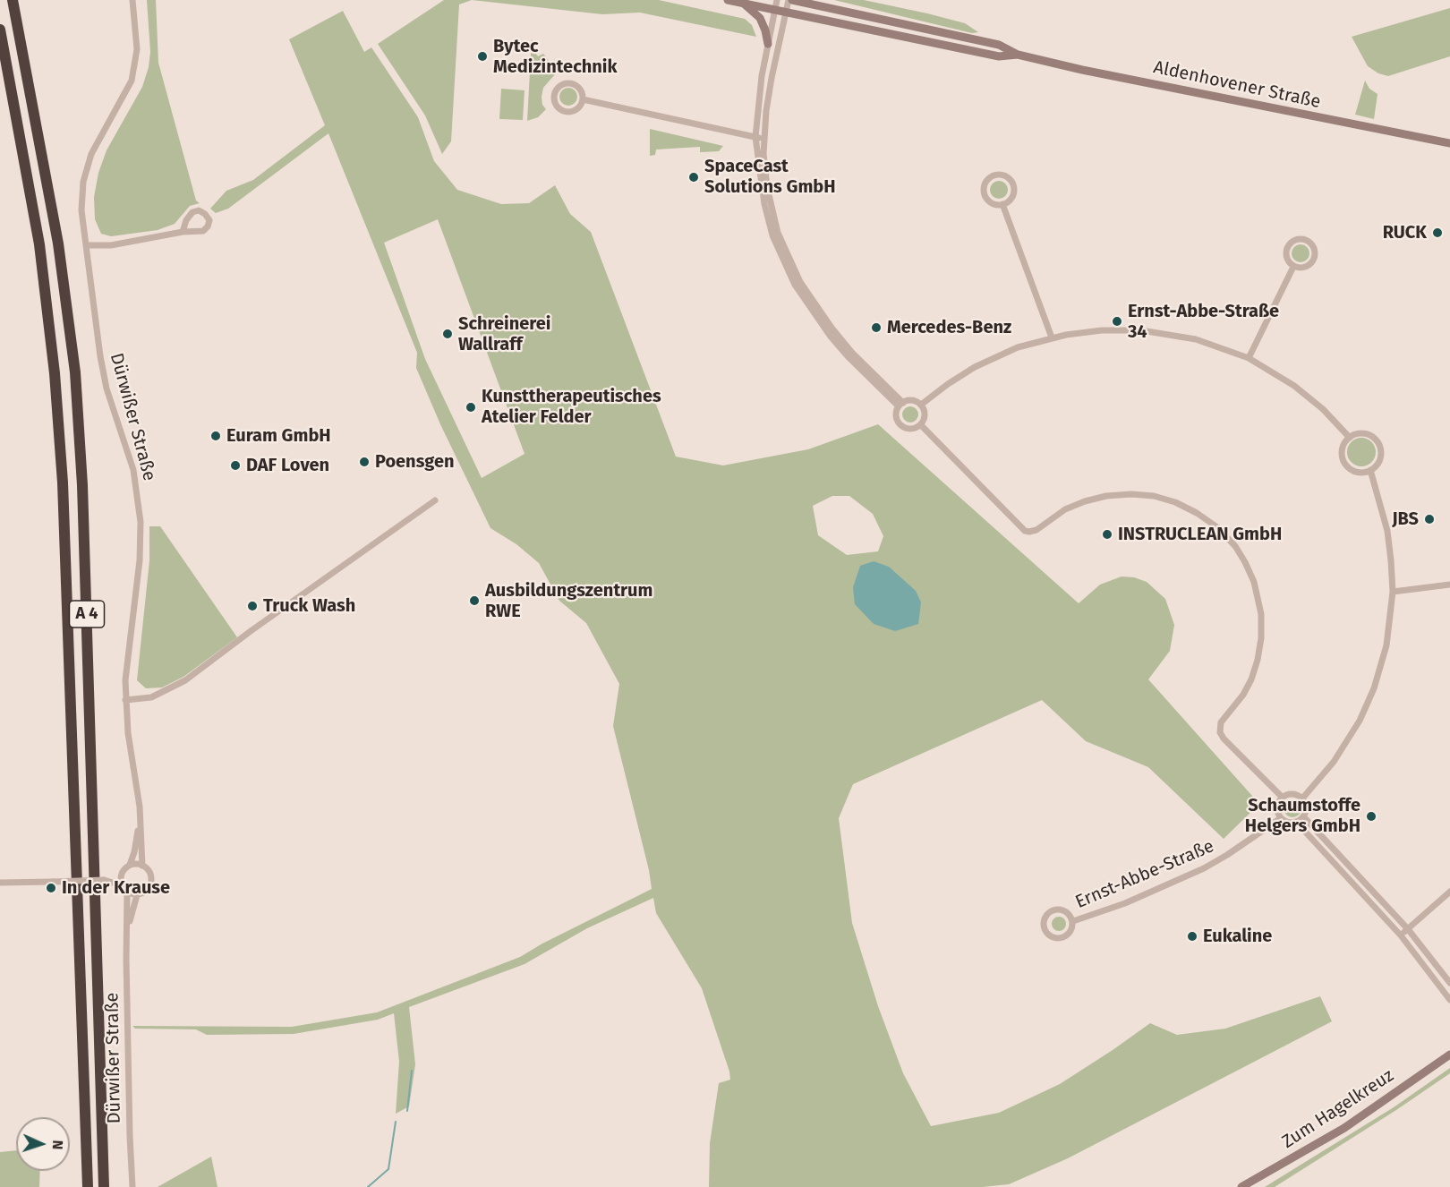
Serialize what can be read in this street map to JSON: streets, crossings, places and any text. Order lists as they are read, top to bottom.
{
  "streets": {
    "highway": ["A 4"],
    "main road": ["Aldenhovener Straße", "Zum Hagelkreuz"],
    "street": ["Dürwißer Straße", "Ernst-Abbe-Straße"]
  },
  "places": [
    "Bytec Medizintechnik",
    "SpaceCast Solutions GmbH",
    "RUCK",
    "Ernst-Abbe-Straße 34",
    "Mercedes-Benz",
    "Schreinerei Wallraff",
    "Kunsttherapeutisches Atelier Felder",
    "Euram GmbH",
    "Poensgen",
    "DAF Loven",
    "JBS",
    "INSTRUCLEAN GmbH",
    "Ausbildungszentrum RWE",
    "Truck Wash",
    "Schaumstoffe Helgers GmbH",
    "In der Krause",
    "Eukaline"
  ],
  "north": "right"
}
